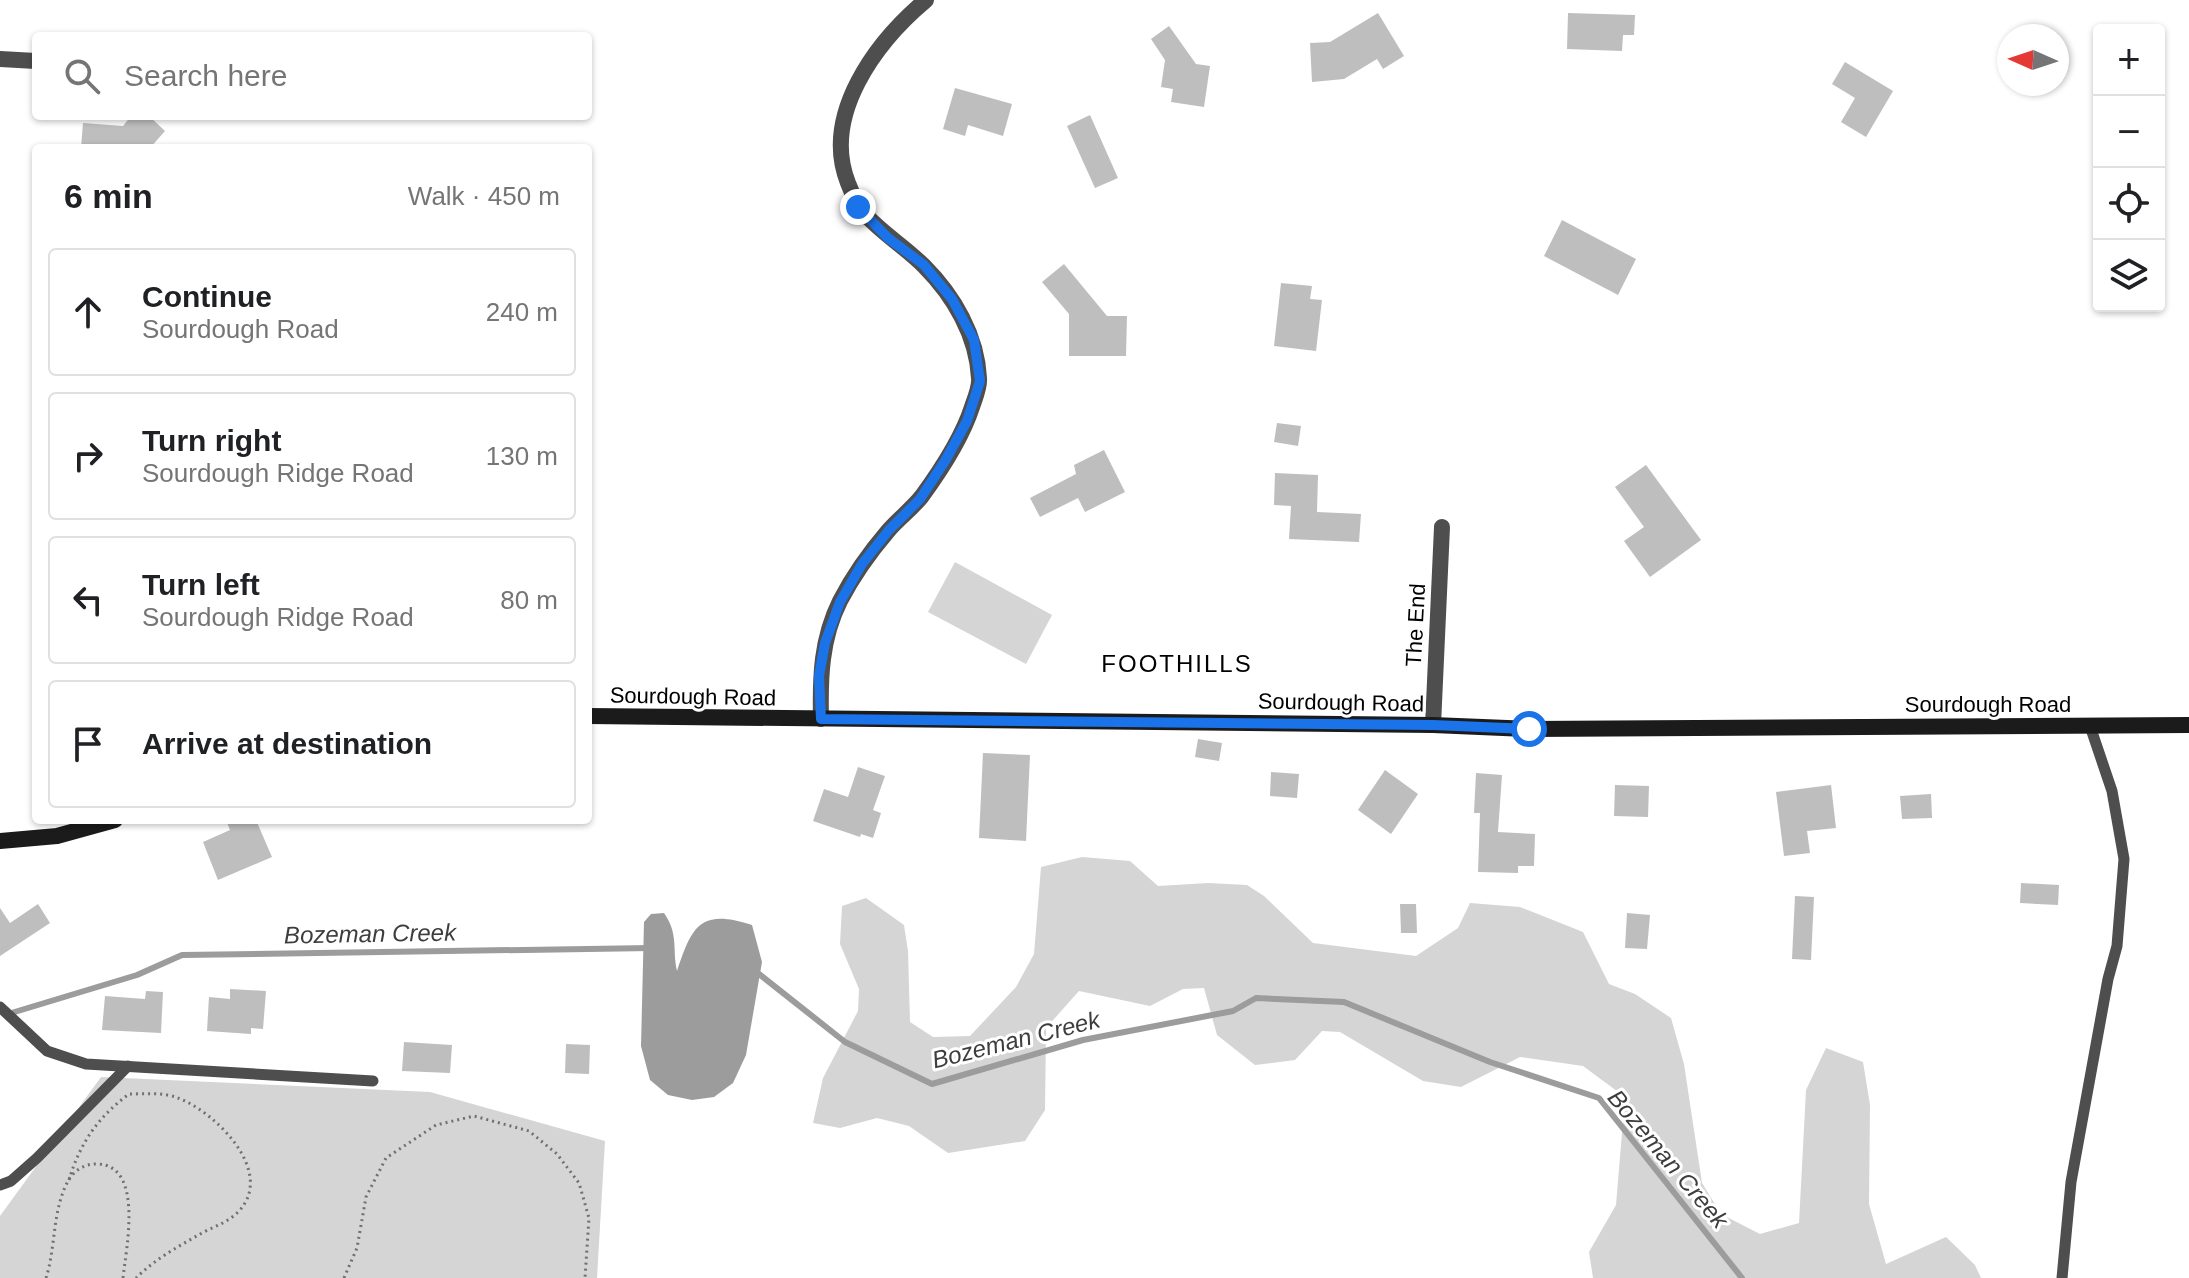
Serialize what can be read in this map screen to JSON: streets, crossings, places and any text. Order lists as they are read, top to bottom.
{
  "streets": {
    "street": ["The End", "Sourdough Road"]
  },
  "crossings": [
    ["The End", "Sourdough Road"]
  ],
  "districts": ["FOOTHILLS"],
  "water": ["Bozeman Creek"],
  "north": "left",
  "page": {
    "map_buttons": ["+", "−"],
    "search": "Search here",
    "heading": ["6 min", "Walk · 450 m"],
    "list": [
      ["Continue", "Sourdough Road", "240 m"],
      ["Turn right", "Sourdough Ridge Road", "130 m"],
      ["Turn left", "Sourdough Ridge Road", "80 m"],
      "Arrive at destination"
    ]
  }
}
